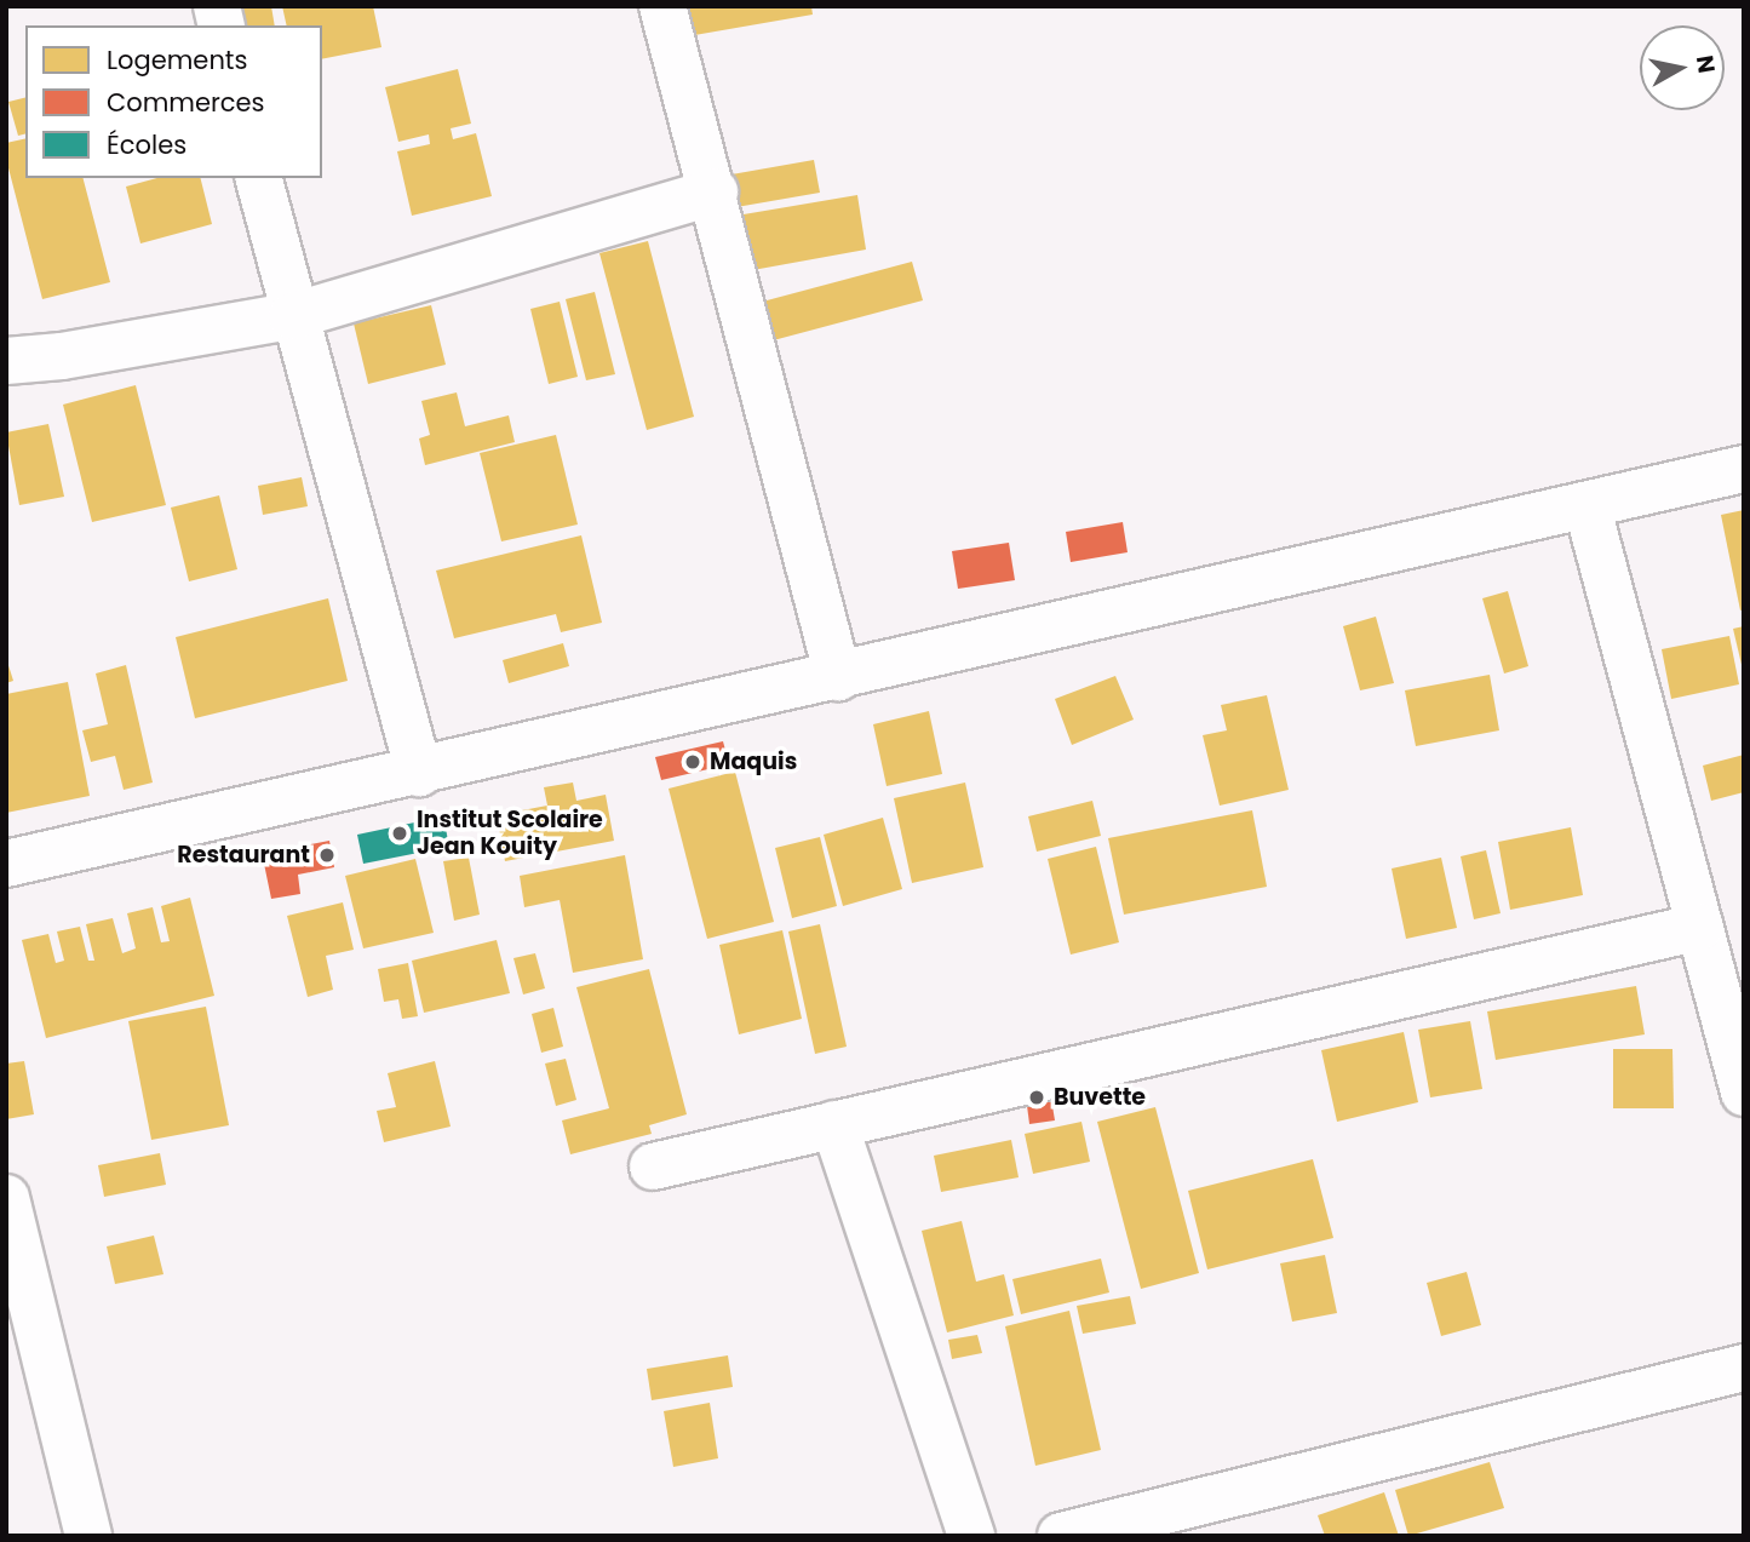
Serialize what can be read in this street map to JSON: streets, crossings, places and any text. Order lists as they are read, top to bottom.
{
  "places": [
    "Maquis",
    "Institut Scolaire Jean Kouity",
    "Restaurant",
    "Buvette"
  ],
  "legend": ["Logements", "Commerces", "Écoles"],
  "north": "right"
}
